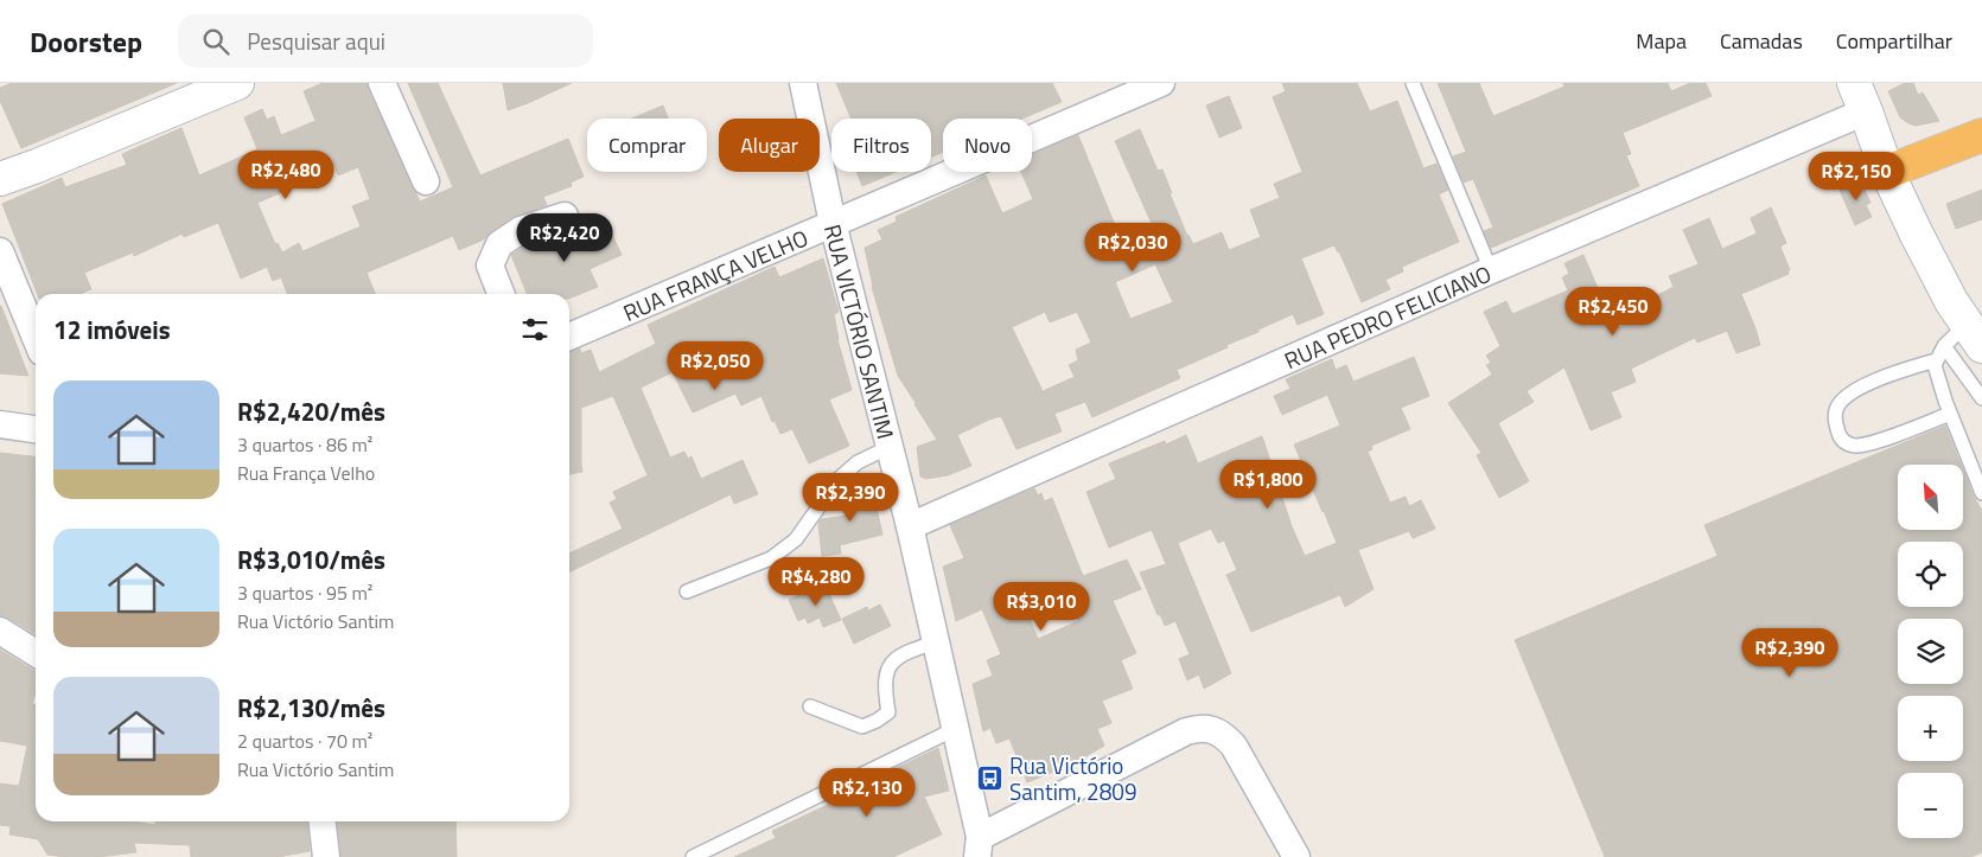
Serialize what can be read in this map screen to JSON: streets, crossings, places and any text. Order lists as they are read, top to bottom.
{
  "streets": {
    "street": ["RUA FRANÇA VELHO", "RUA PEDRO FELICIANO", "RUA VICTÓRIO SANTIM"]
  },
  "crossings": [
    ["RUA FRANÇA VELHO", "RUA VICTÓRIO SANTIM"],
    ["RUA PEDRO FELICIANO", "RUA VICTÓRIO SANTIM"]
  ],
  "places": {
    "bus stop": ["Rua Victório Santim, 2809"]
  },
  "north": "top left",
  "page": {
    "header": "Doorstep",
    "search": "Pesquisar aqui",
    "nav": ["Mapa", "Camadas", "Compartilhar"],
    "chip": [
      "Comprar",
      "Alugar",
      "Filtros",
      "Novo"
    ],
    "price": [
      "R$2,480",
      "R$2,150",
      "R$2,420",
      "R$2,030",
      "R$2,450",
      "R$2,050",
      "R$1,800",
      "R$2,390",
      "R$4,280",
      "R$3,010",
      "R$2,390",
      "R$2,130"
    ],
    "heading": "12 imóveis",
    "list": [
      {
        "name": "R$2,420/mês",
        "note": "3 quartos · 86 m² · Rua França Velho"
      },
      {
        "name": "R$3,010/mês",
        "note": "3 quartos · 95 m² · Rua Victório Santim"
      },
      {
        "name": "R$2,130/mês",
        "note": "2 quartos · 70 m² · Rua Victório Santim"
      }
    ],
    "map_buttons": ["+", "−"]
  }
}
